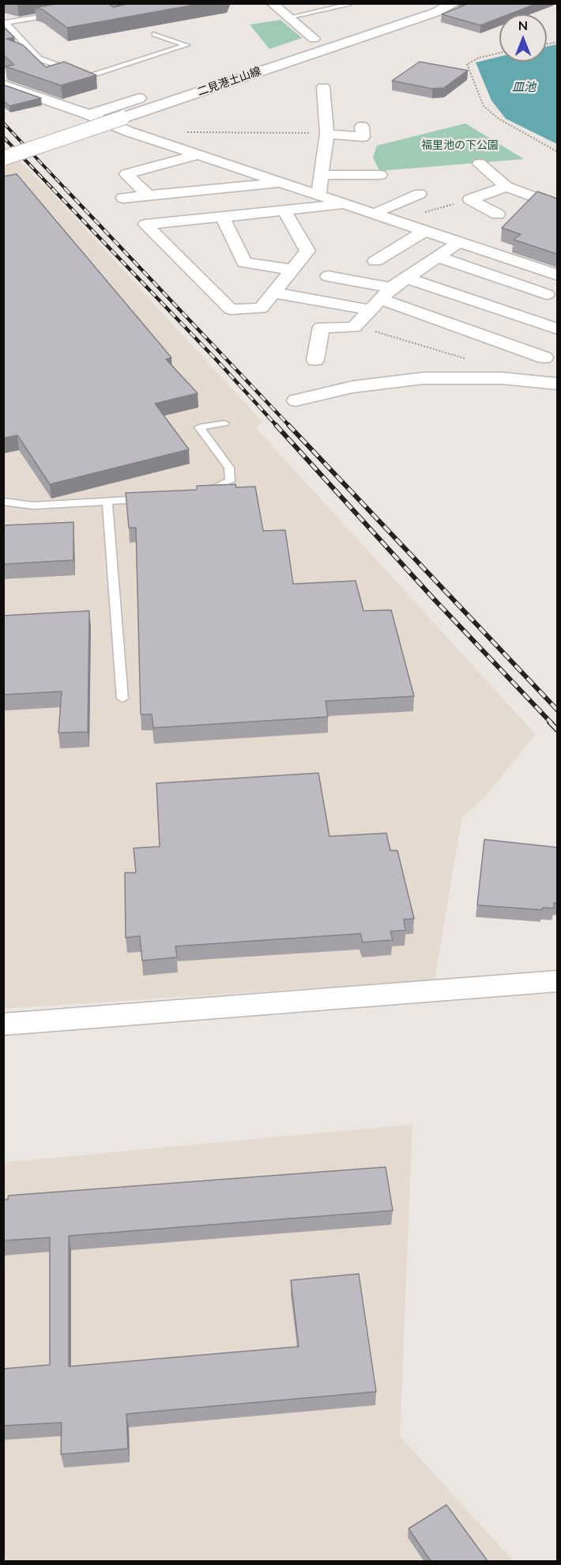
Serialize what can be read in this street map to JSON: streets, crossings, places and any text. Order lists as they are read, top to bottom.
{
  "streets": {
    "main road": ["二見港土山線"]
  },
  "water": ["皿池"],
  "parks": ["福里池の下公園"],
  "north": "top"
}
